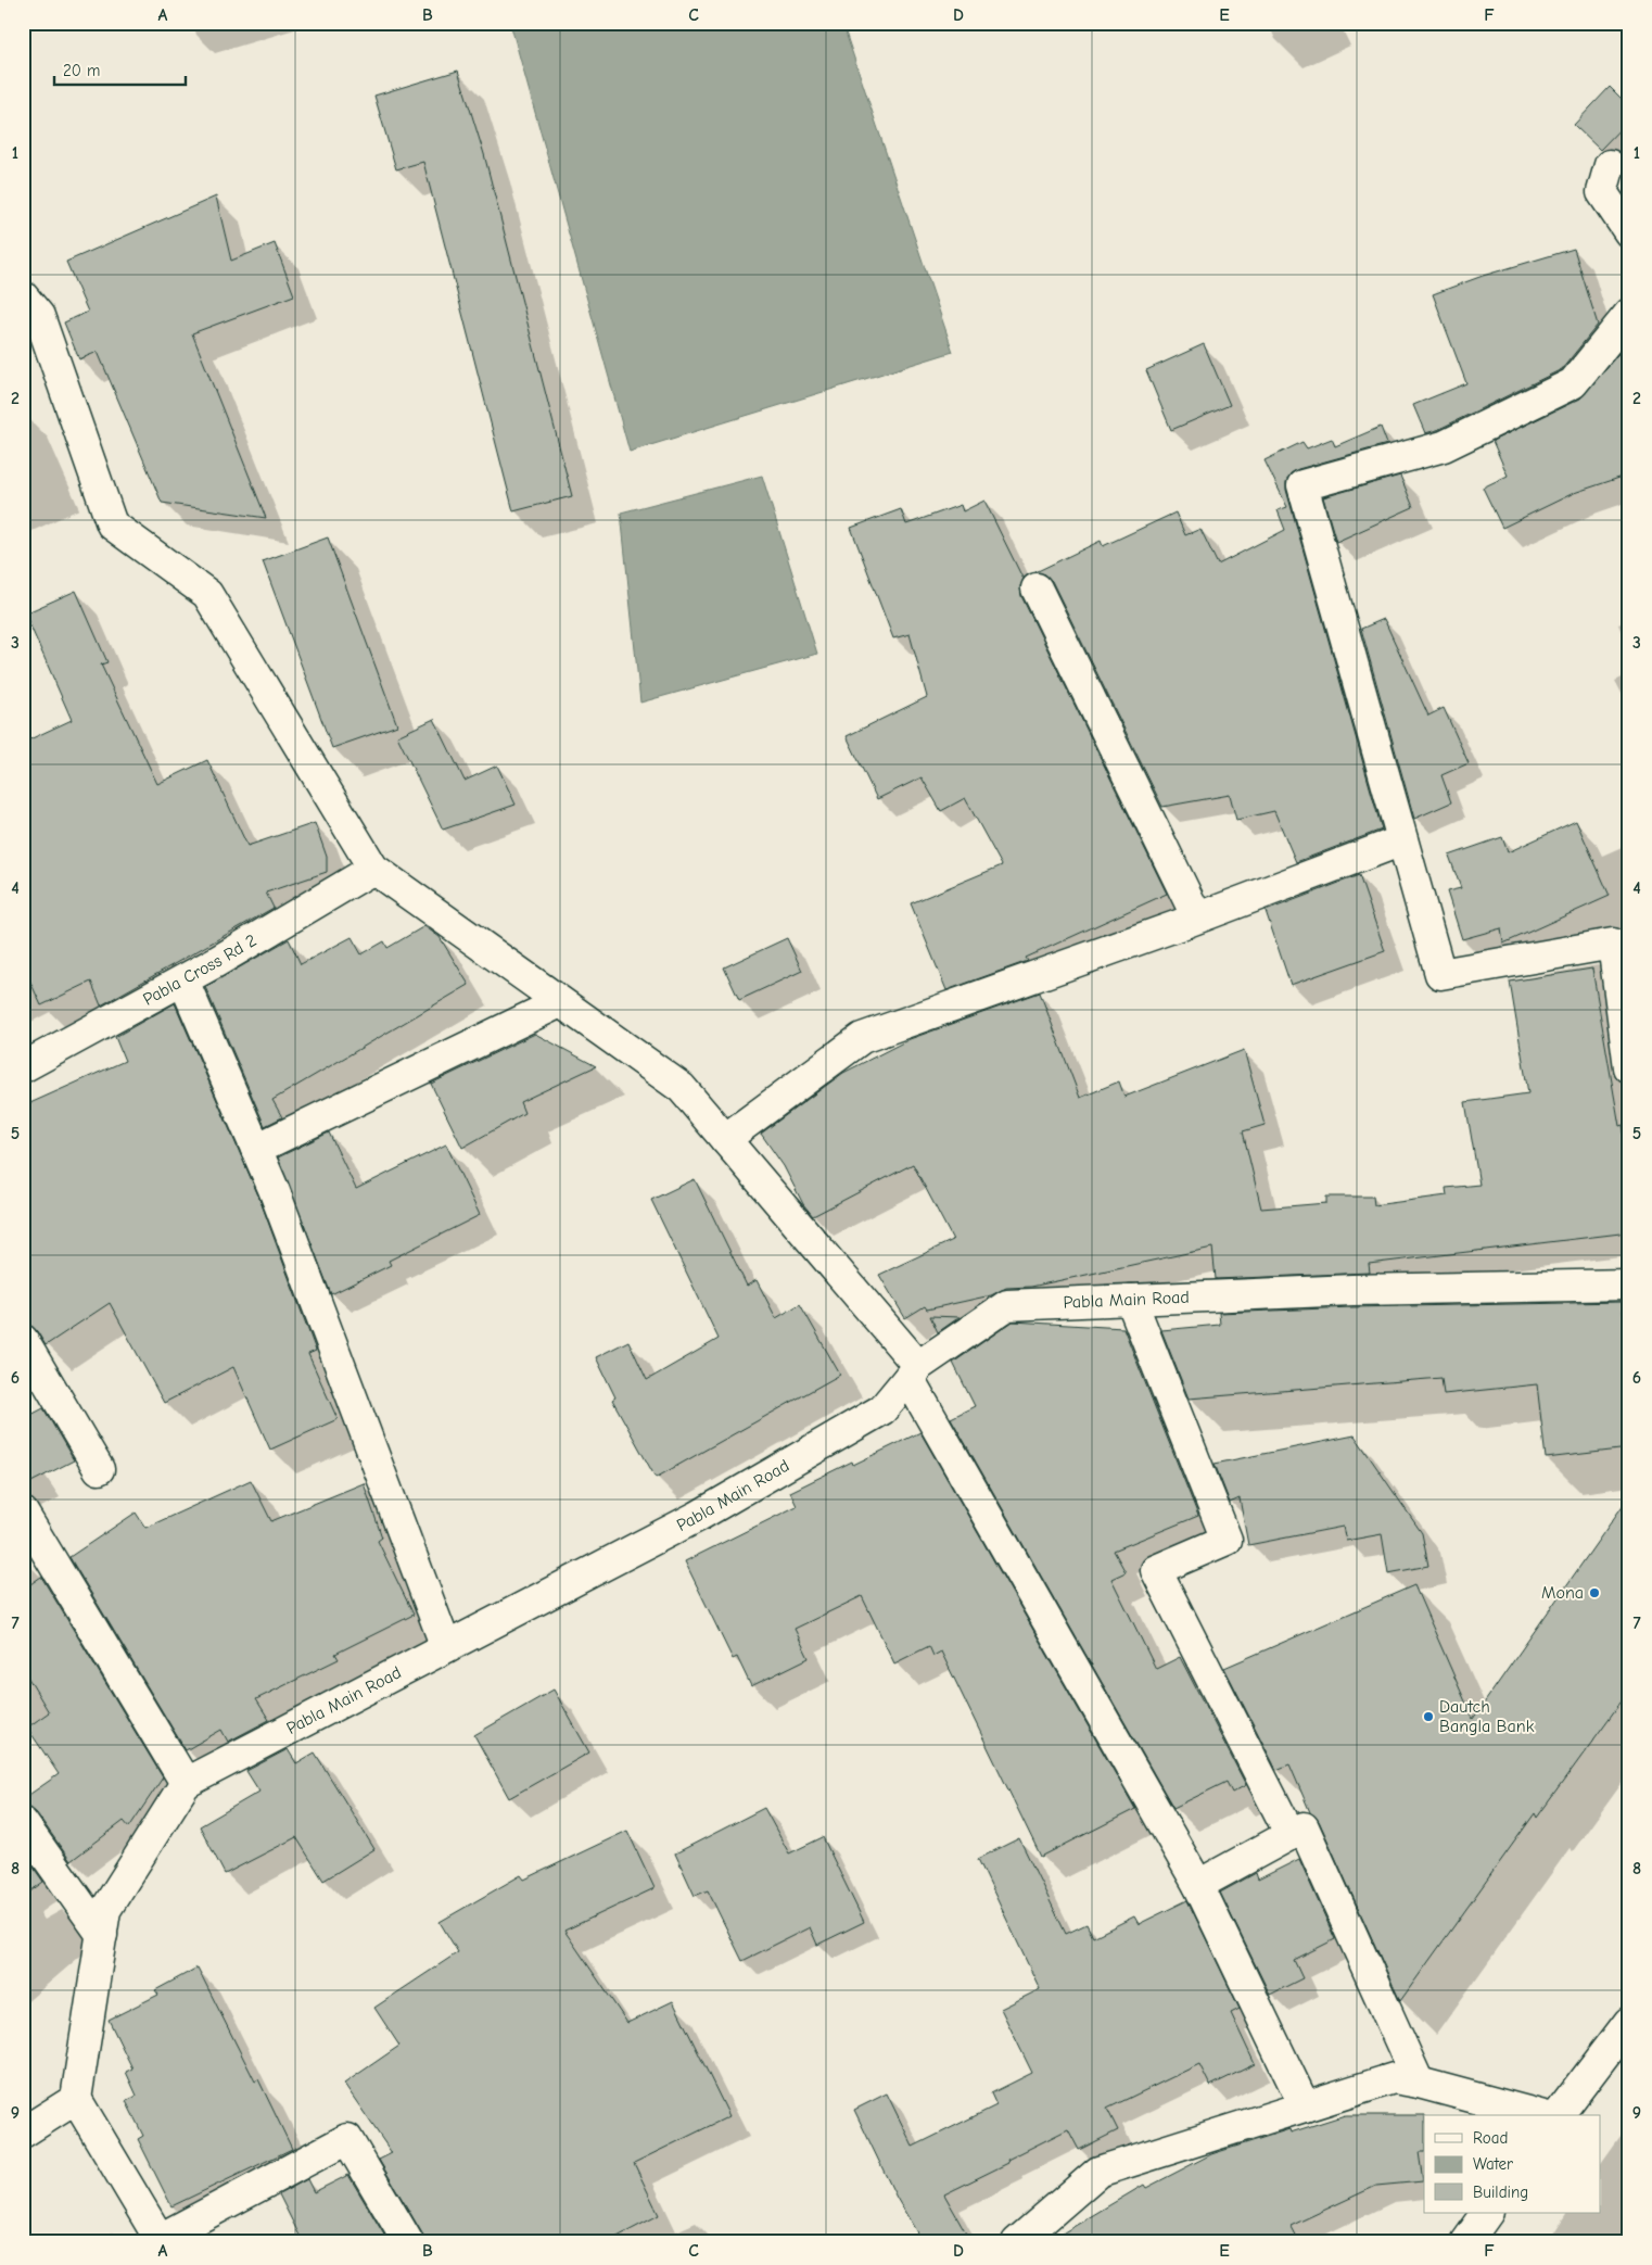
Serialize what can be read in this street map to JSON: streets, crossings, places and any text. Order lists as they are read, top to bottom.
{
  "streets": {
    "main road": ["Pabla Cross Rd 2", "Pabla Main Road"]
  },
  "places": ["Mona", "Dautch Bangla Bank"],
  "legend": ["Road", "Water", "Building"],
  "scale_bar": "20 m",
  "grid": {
    "columns": [
      "A",
      "B",
      "C",
      "D",
      "E",
      "F"
    ],
    "rows": [
      "1",
      "2",
      "3",
      "4",
      "5",
      "6",
      "7",
      "8",
      "9"
    ]
  }
}
